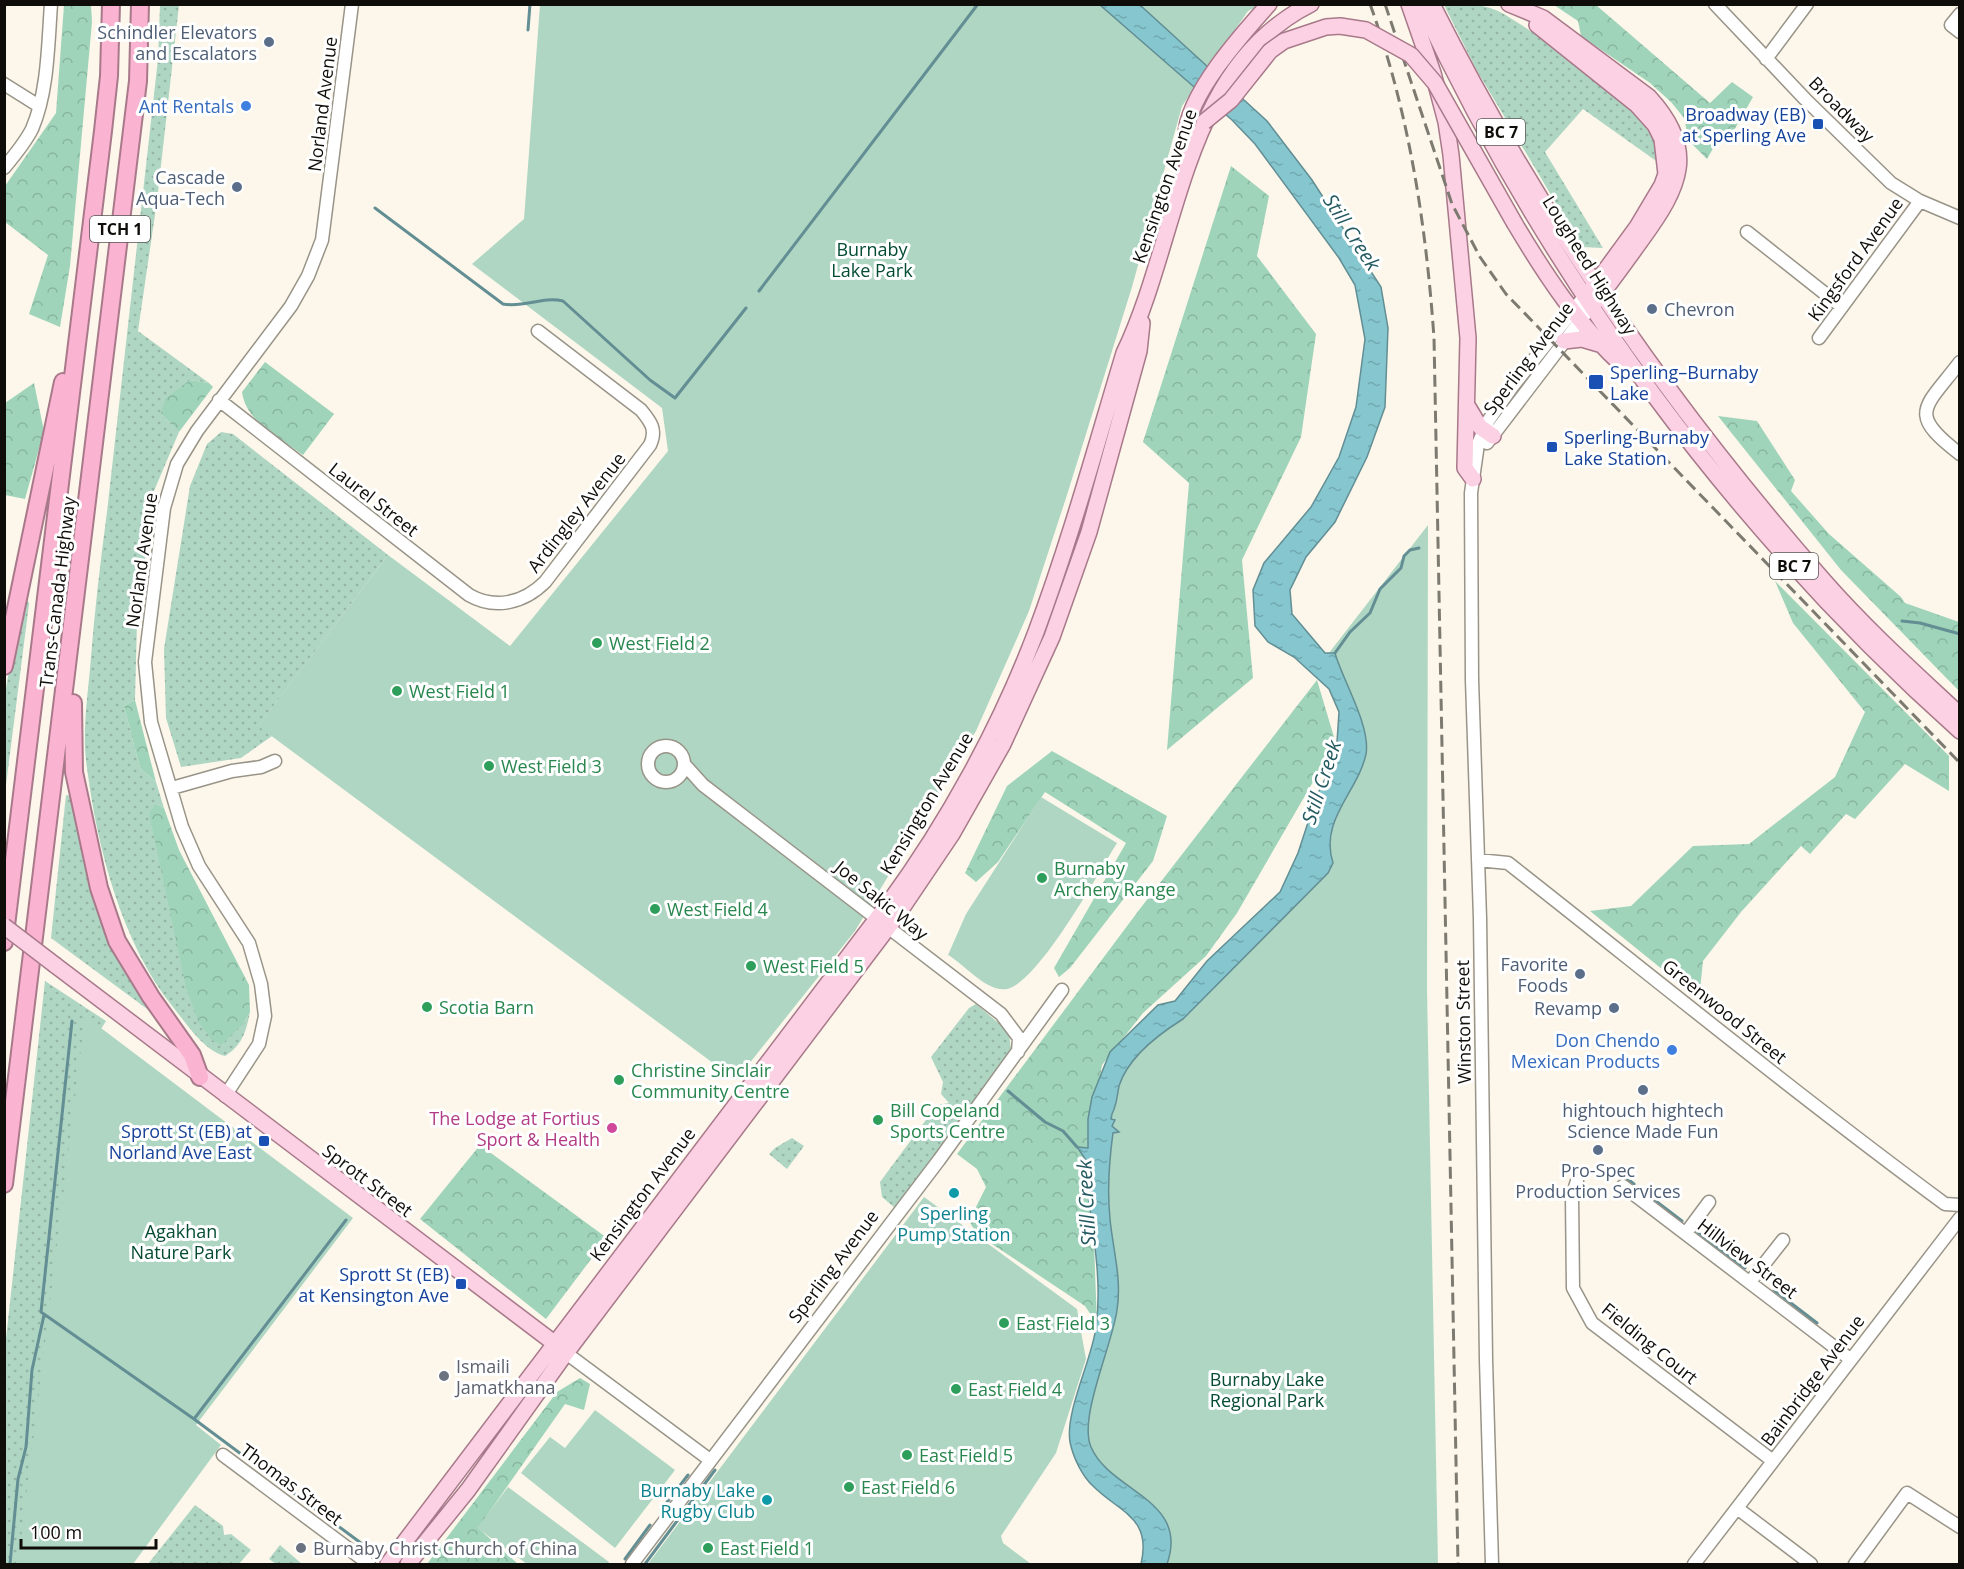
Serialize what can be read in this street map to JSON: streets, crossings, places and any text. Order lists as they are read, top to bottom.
{
  "streets": {
    "highway": ["TCH 1", "Trans-Canada Highway"],
    "main road": [
      "BC 7",
      "Kensington Avenue",
      "Lougheed Highway",
      "Sperling Avenue",
      "Sprott Street"
    ],
    "street": [
      "Norland Avenue",
      "Broadway",
      "Kingsford Avenue",
      "Laurel Street",
      "Ardingley Avenue",
      "Joe Sakic Way",
      "Greenwood Street",
      "Winston Street",
      "Hillview Street",
      "Fielding Court",
      "Bainbridge Avenue",
      "Thomas Street"
    ]
  },
  "crossings": [
    ["Norland Avenue", "Laurel Street"],
    ["Norland Avenue", "Sprott Street"],
    ["Broadway", "Kingsford Avenue"],
    ["Kensington Avenue", "Joe Sakic Way"],
    ["Kensington Avenue", "Sprott Street"],
    ["Lougheed Highway", "Sperling Avenue"],
    ["Sperling Avenue", "Joe Sakic Way"],
    ["Sperling Avenue", "Winston Street"],
    ["Sperling Avenue", "Sprott Street"],
    ["Laurel Street", "Ardingley Avenue"],
    ["Greenwood Street", "Winston Street"],
    ["Hillview Street", "Bainbridge Avenue"],
    ["Fielding Court", "Bainbridge Avenue"]
  ],
  "water": ["Still Creek"],
  "parks": ["Burnaby Lake Park", "Agakhan Nature Park", "Burnaby Lake Regional Park"],
  "places": {
    "other": [
      "Schindler Elevators and Escalators",
      "Ant Rentals",
      "Cascade Aqua-Tech",
      "Chevron",
      "West Field 2",
      "West Field 1",
      "West Field 3",
      "Burnaby Archery Range",
      "West Field 4",
      "West Field 5",
      "Favorite Foods",
      "Scotia Barn",
      "Revamp",
      "Don Chendo Mexican Products",
      "Christine Sinclair Community Centre",
      "hightouch hightech Science Made Fun",
      "Bill Copeland Sports Centre",
      "The Lodge at Fortius Sport & Health",
      "Pro-Spec Production Services",
      "Sperling Pump Station",
      "East Field 3",
      "Ismaili Jamatkhana",
      "East Field 4",
      "East Field 5",
      "East Field 6",
      "Burnaby Lake Rugby Club",
      "Burnaby Christ Church of China",
      "East Field 1"
    ],
    "transit": [
      "Broadway (EB) at Sperling Ave",
      "Sperling–Burnaby Lake",
      "Sperling-Burnaby Lake Station",
      "Sprott St (EB) at Norland Ave East",
      "Sprott St (EB) at Kensington Ave"
    ]
  },
  "scale_bar": "100 m"
}
